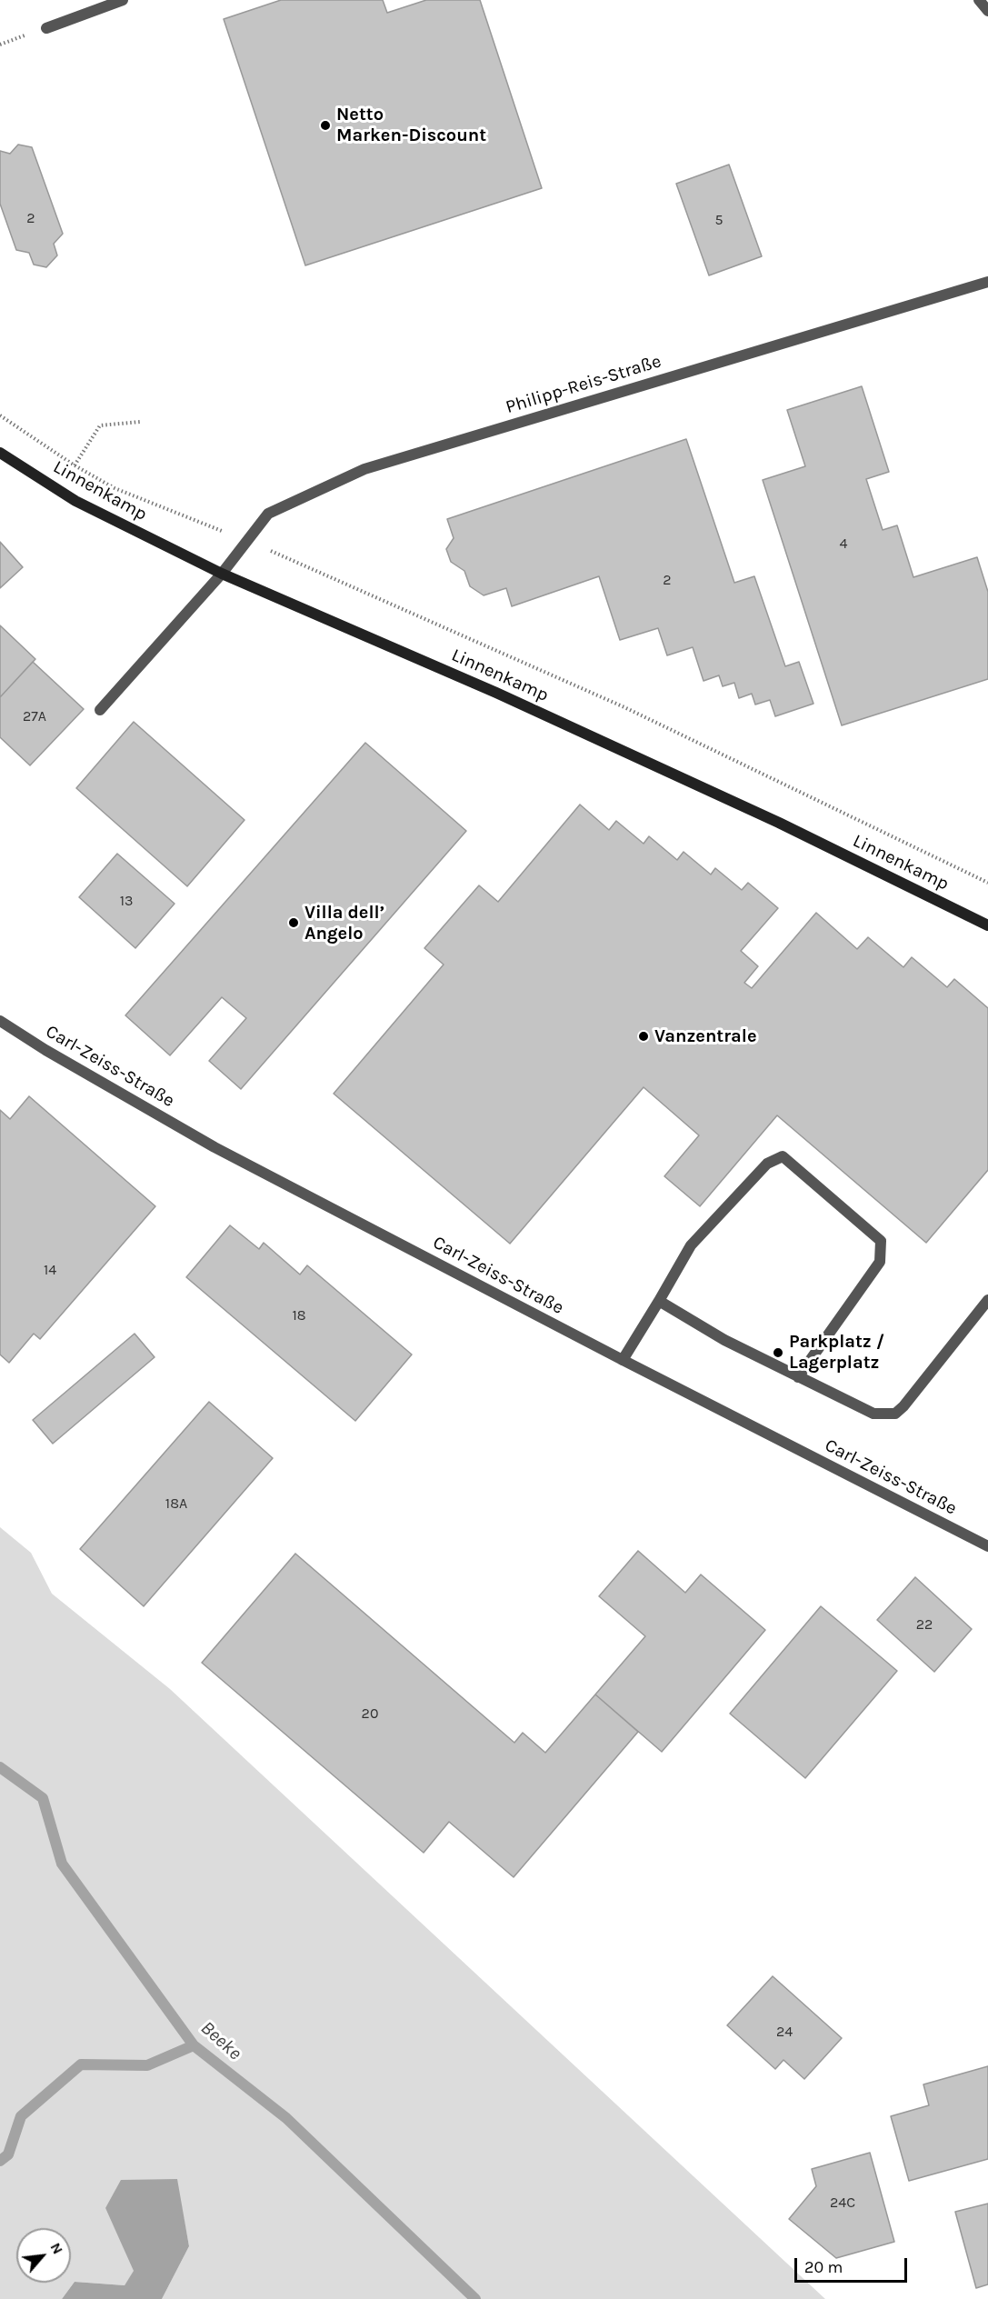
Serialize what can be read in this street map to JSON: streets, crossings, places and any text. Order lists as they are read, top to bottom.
{
  "streets": {
    "main road": ["Linnenkamp"],
    "street": ["Philipp-Reis-Straße", "Carl-Zeiss-Straße"]
  },
  "crossings": [
    ["Philipp-Reis-Straße", "Linnenkamp"]
  ],
  "water": ["Beeke"],
  "places": [
    "Netto Marken-Discount",
    "Villa dell’ Angelo",
    "Vanzentrale",
    "Parkplatz / Lagerplatz"
  ],
  "house_numbers": [
    "2",
    "5",
    "4",
    "2",
    "27A",
    "13",
    "14",
    "18",
    "18A",
    "22",
    "20",
    "24",
    "24C"
  ],
  "scale_bar": "20 m",
  "north": "top right"
}
